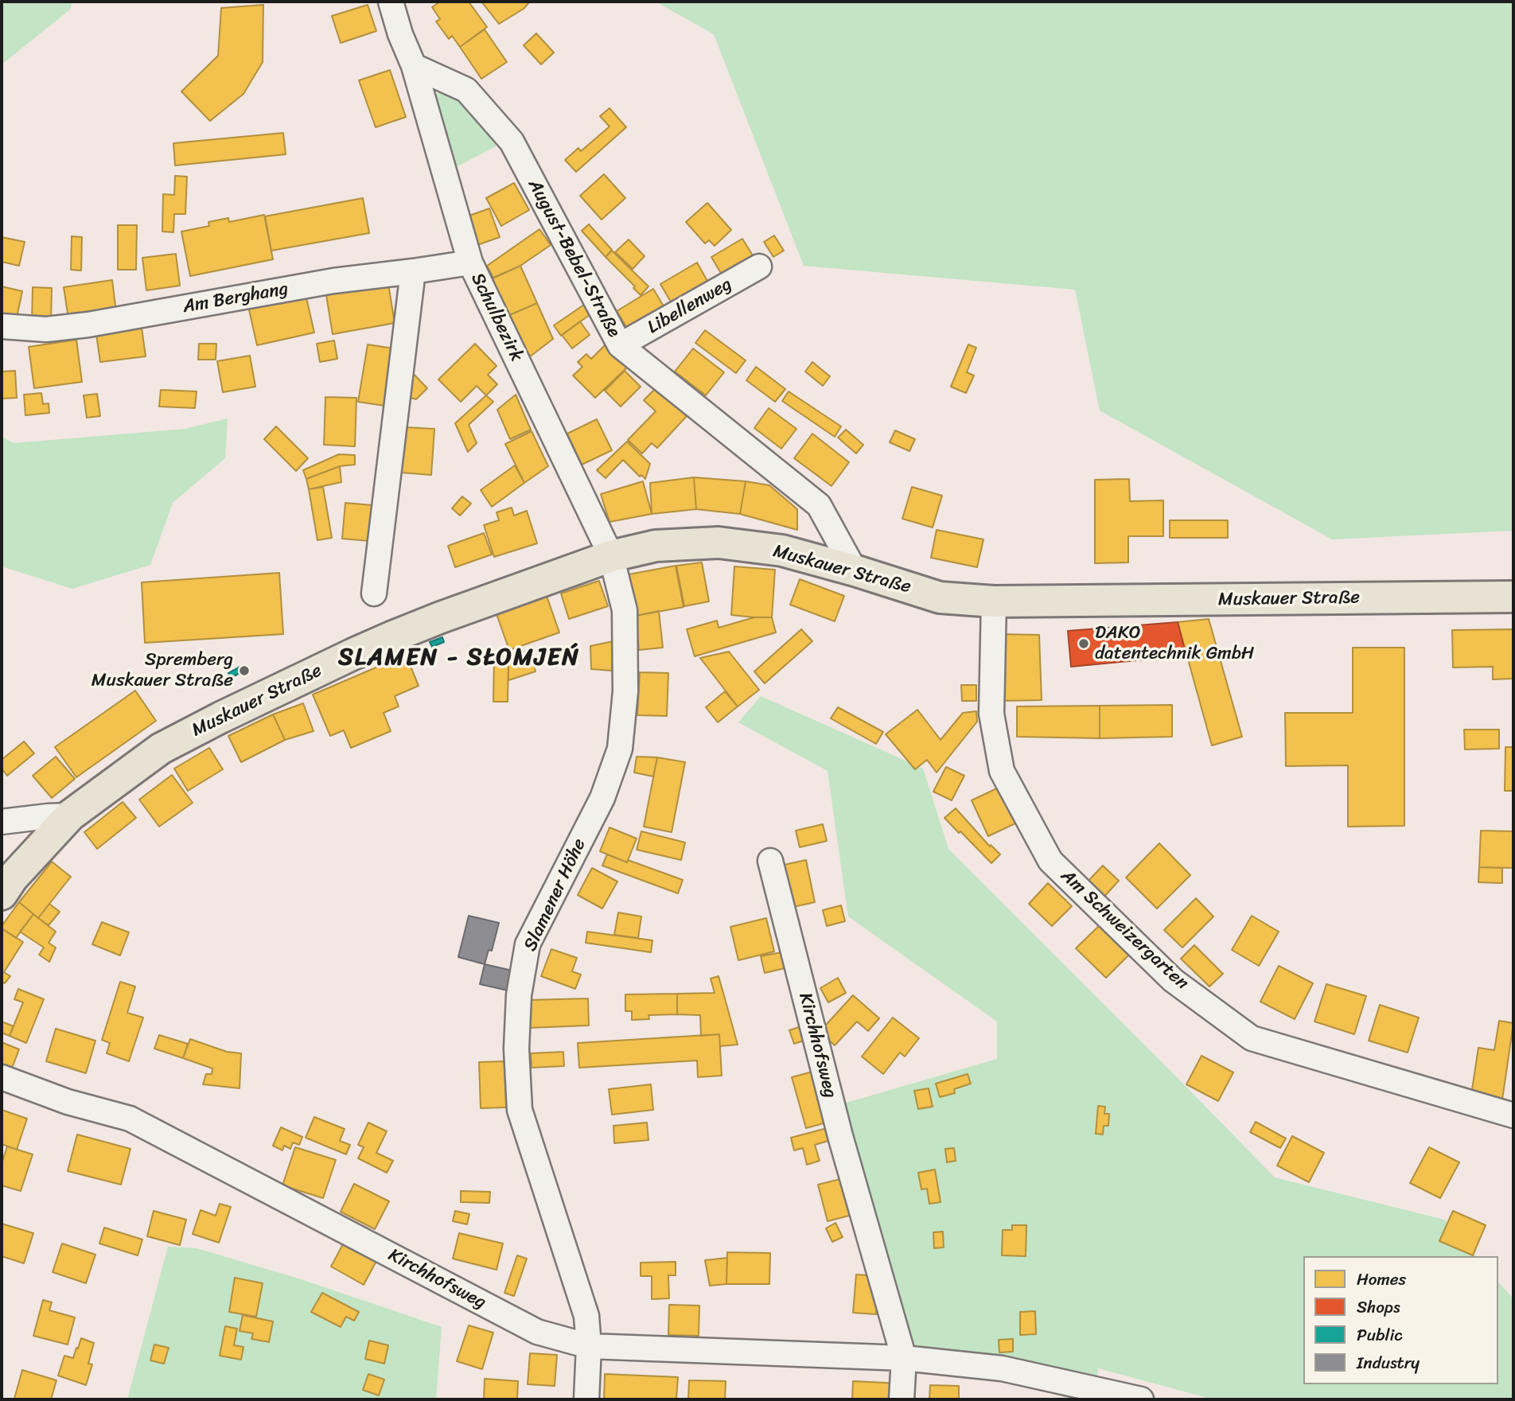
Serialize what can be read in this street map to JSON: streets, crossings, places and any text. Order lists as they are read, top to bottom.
{
  "streets": {
    "main road": ["Muskauer Straße"],
    "street": [
      "August-Bebel-Straße",
      "Am Berghang",
      "Libellenweg",
      "Schulbezirk",
      "Slamener Höhe",
      "Am Schweizergarten",
      "Kirchhofsweg"
    ]
  },
  "crossings": [
    ["August-Bebel-Straße", "Libellenweg"],
    ["August-Bebel-Straße", "Schulbezirk"],
    ["August-Bebel-Straße", "Muskauer Straße"],
    ["Am Berghang", "Schulbezirk"],
    ["Schulbezirk", "Muskauer Straße"],
    ["Schulbezirk", "Slamener Höhe"],
    ["Muskauer Straße", "Slamener Höhe"],
    ["Muskauer Straße", "Am Schweizergarten"],
    ["Slamener Höhe", "Kirchhofsweg"]
  ],
  "districts": ["SLAMEN - SŁOMJEŃ"],
  "places": ["DAKO datentechnik GmbH", "Spremberg Muskauer Straße"],
  "legend": [
    "Homes",
    "Shops",
    "Public",
    "Industry"
  ]
}
